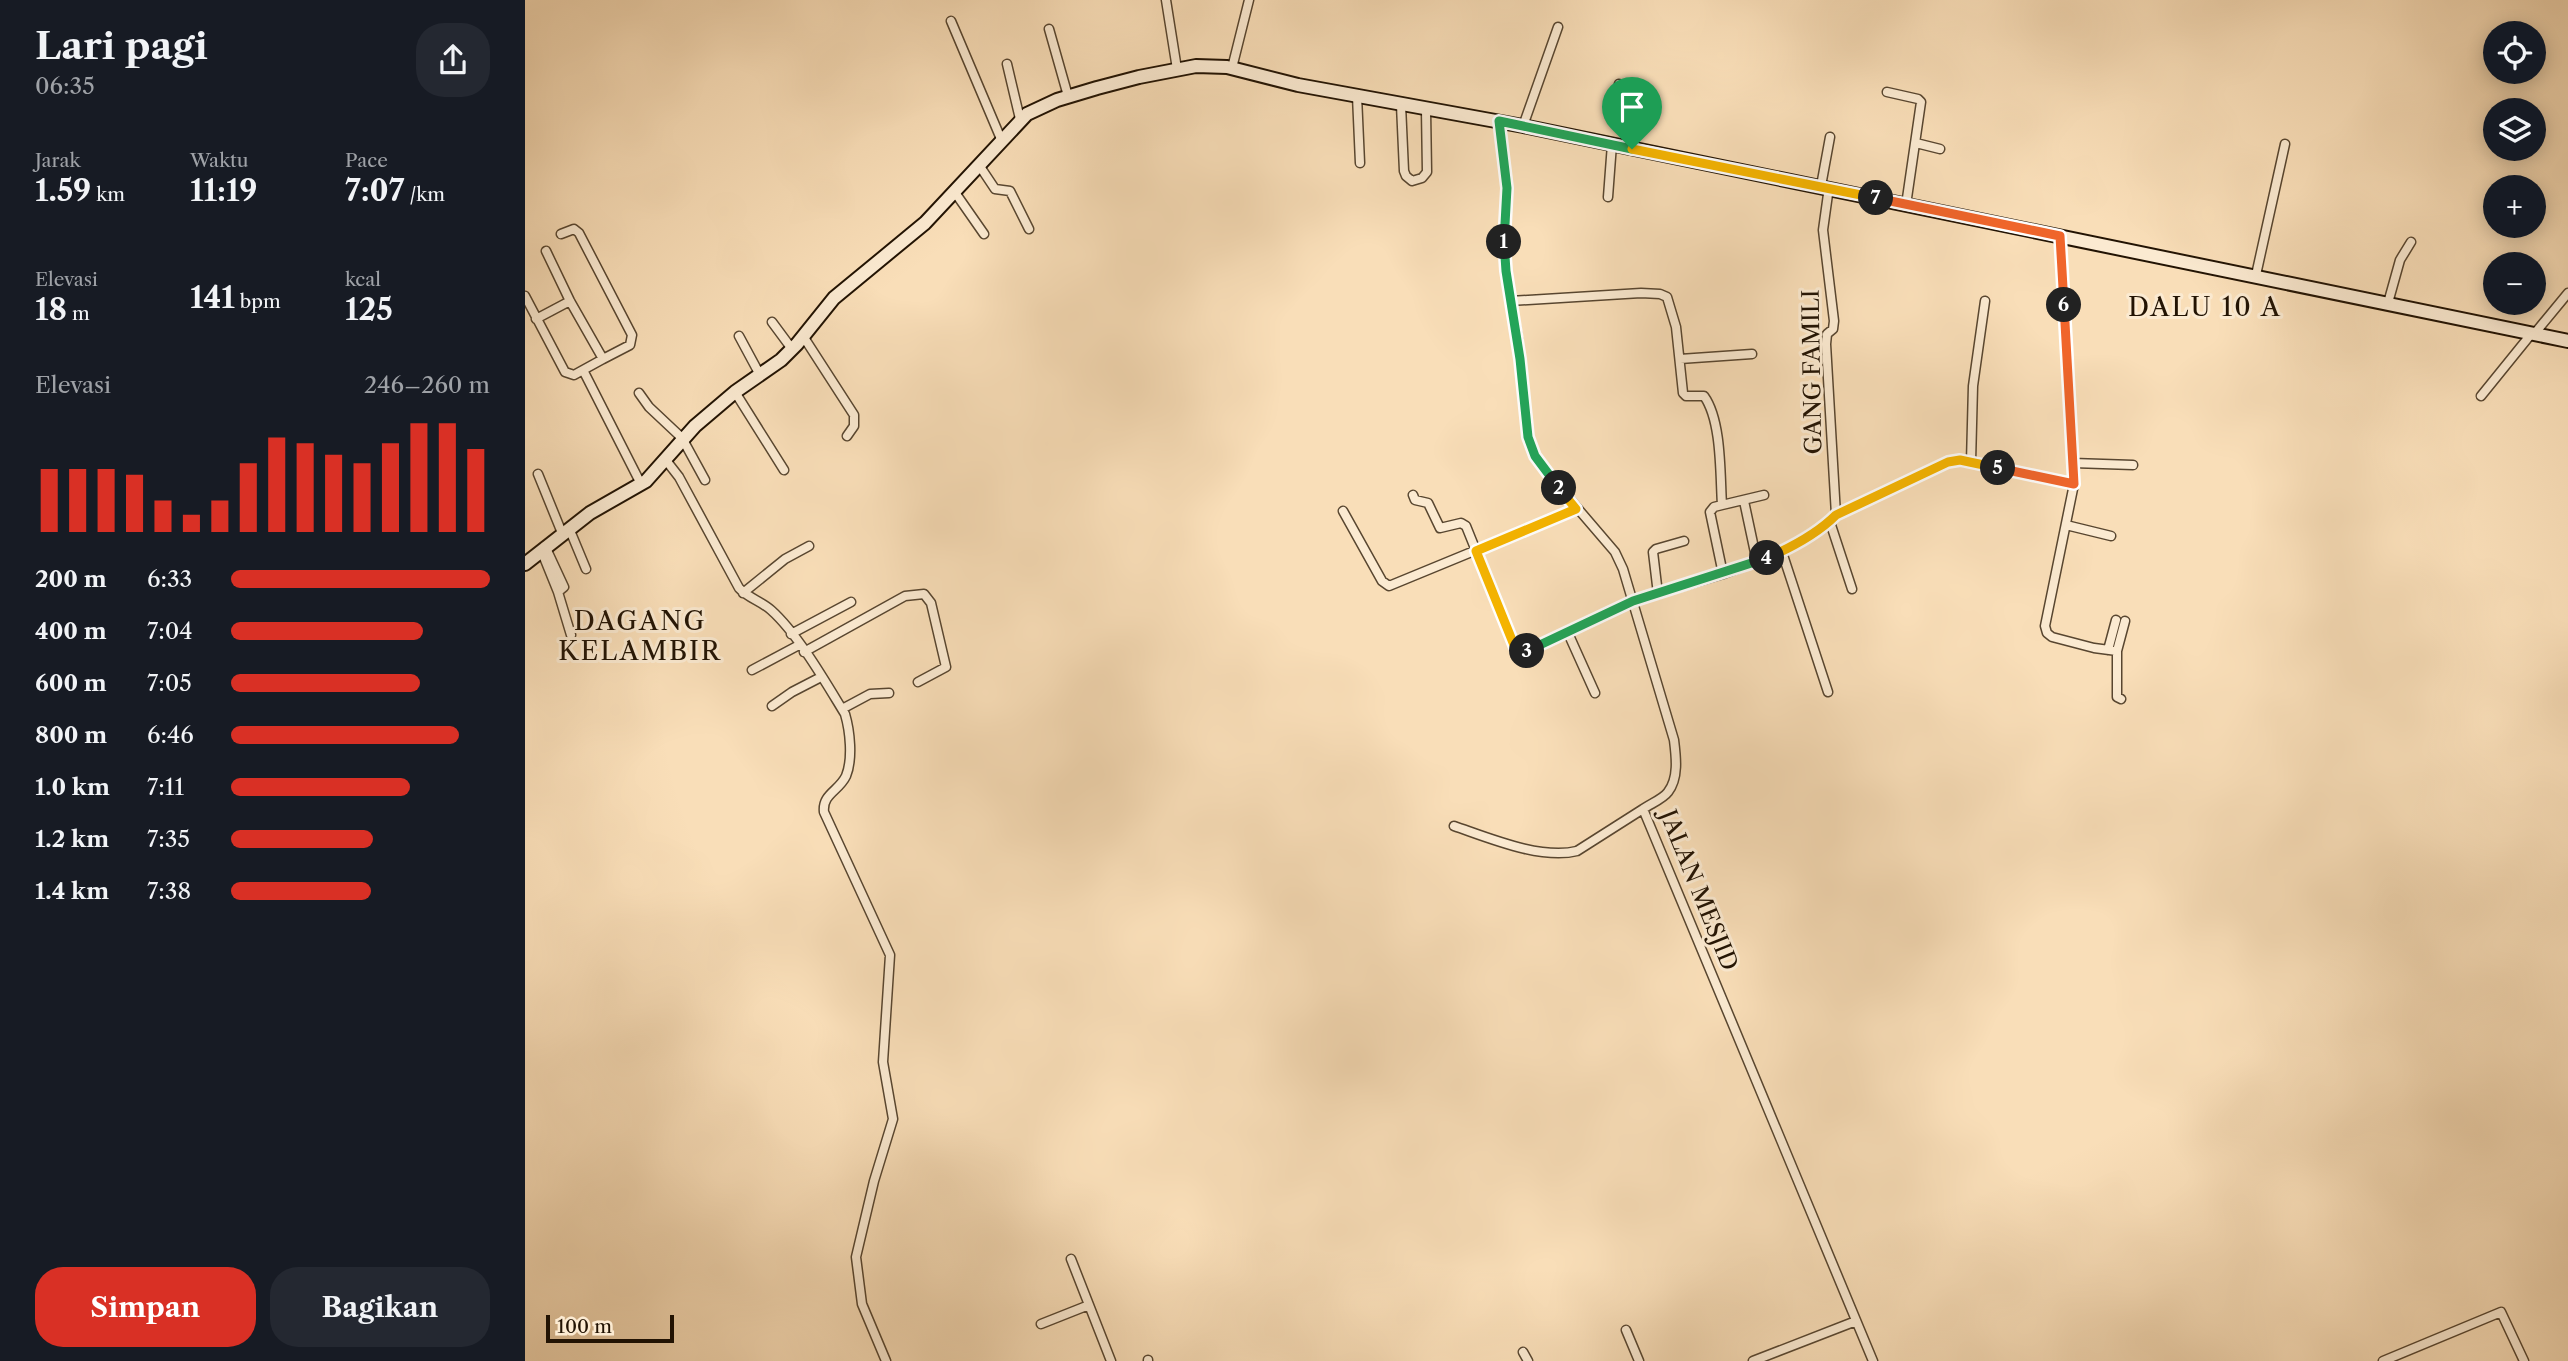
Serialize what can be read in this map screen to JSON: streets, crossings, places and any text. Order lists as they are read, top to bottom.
{
  "streets": {
    "street": ["GANG FAMILI", "JALAN MESJID"]
  },
  "districts": ["DALU 10 A", "DAGANG KELAMBIR"],
  "scale_bar": "100 m",
  "page": {
    "heading": ["Lari pagi", "06:35"],
    "map_buttons": ["+", "−"],
    "stats": [
      ["Jarak", "1.59 km"],
      ["Waktu", "11:19"],
      ["Pace", "7:07 /km"],
      ["Elevasi", "18 m"],
      ["141 bpm"],
      ["kcal", "125"]
    ],
    "pins": [
      "7",
      "1",
      "6",
      "5",
      "2",
      "4",
      "3"
    ],
    "chart": ["Elevasi", "246–260 m"],
    "list": [
      {
        "name": "200 m",
        "note": "6:33"
      },
      {
        "name": "400 m",
        "note": "7:04"
      },
      {
        "name": "600 m",
        "note": "7:05"
      },
      {
        "name": "800 m",
        "note": "6:46"
      },
      {
        "name": "1.0 km",
        "note": "7:11"
      },
      {
        "name": "1.2 km",
        "note": "7:35"
      },
      {
        "name": "1.4 km",
        "note": "7:38"
      }
    ],
    "buttons": ["Simpan", "Bagikan"],
    "scale": "100 m"
  }
}
